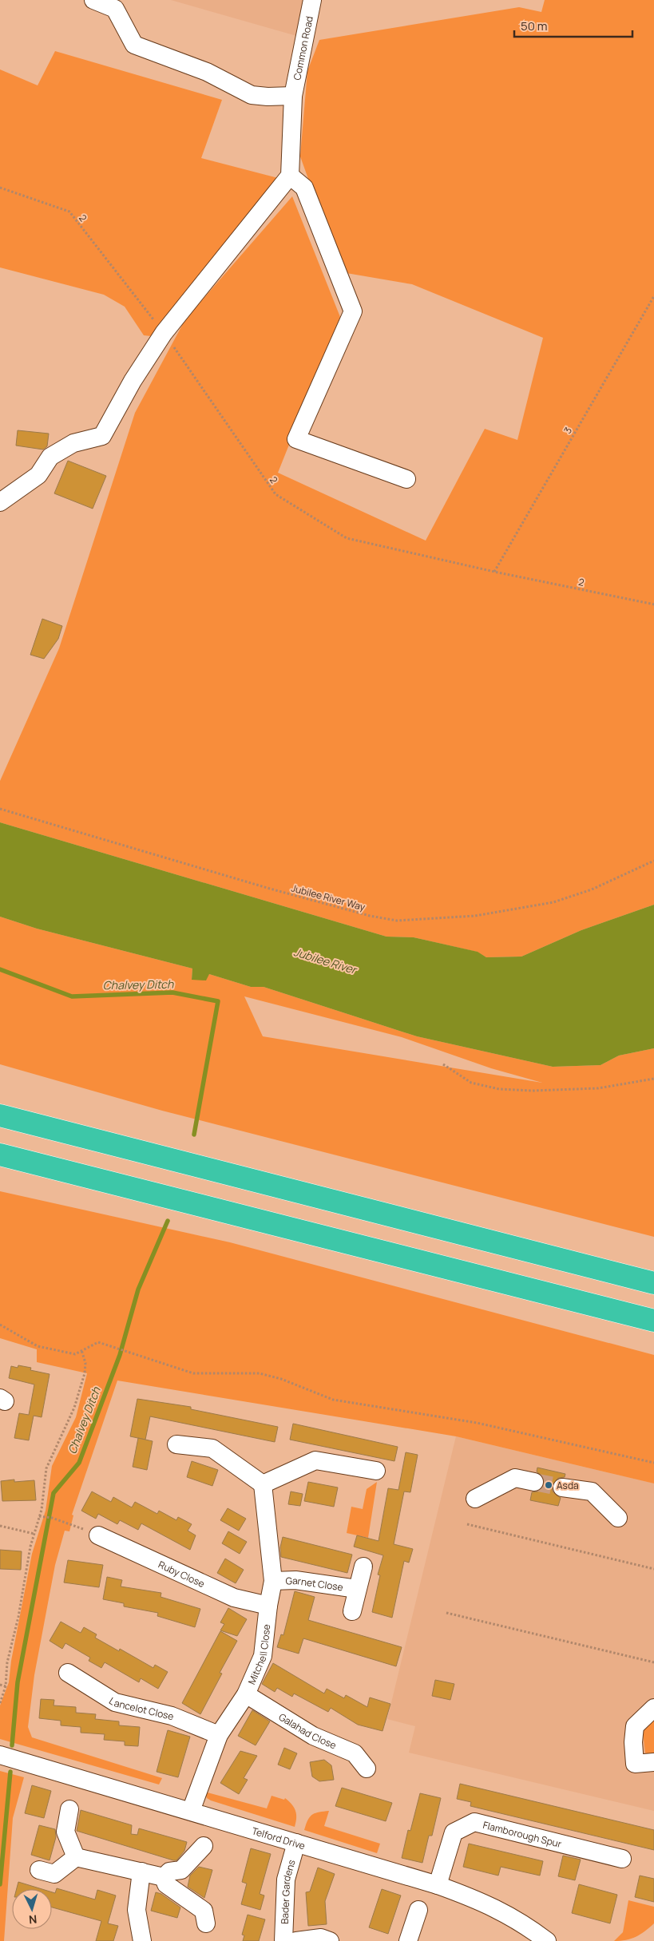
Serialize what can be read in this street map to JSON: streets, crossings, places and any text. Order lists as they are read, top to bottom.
{
  "streets": {
    "street": [
      "Common Road",
      "Ruby Close",
      "Garnet Close",
      "Mitchell Close",
      "Lancelot Close",
      "Galahad Close",
      "Flamborough Spur",
      "Telford Drive",
      "Bader Gardens"
    ],
    "path": ["2", "3", "Jubilee River Way"]
  },
  "crossings": [
    ["2", "3"],
    ["Ruby Close", "Mitchell Close"],
    ["Garnet Close", "Mitchell Close"],
    ["Mitchell Close", "Lancelot Close"],
    ["Mitchell Close", "Galahad Close"],
    ["Mitchell Close", "Telford Drive"],
    ["Flamborough Spur", "Telford Drive"],
    ["Telford Drive", "Bader Gardens"]
  ],
  "water": ["Jubilee River", "Chalvey Ditch"],
  "places": ["Asda"],
  "scale_bar": "50 m",
  "north": "bottom"
}
